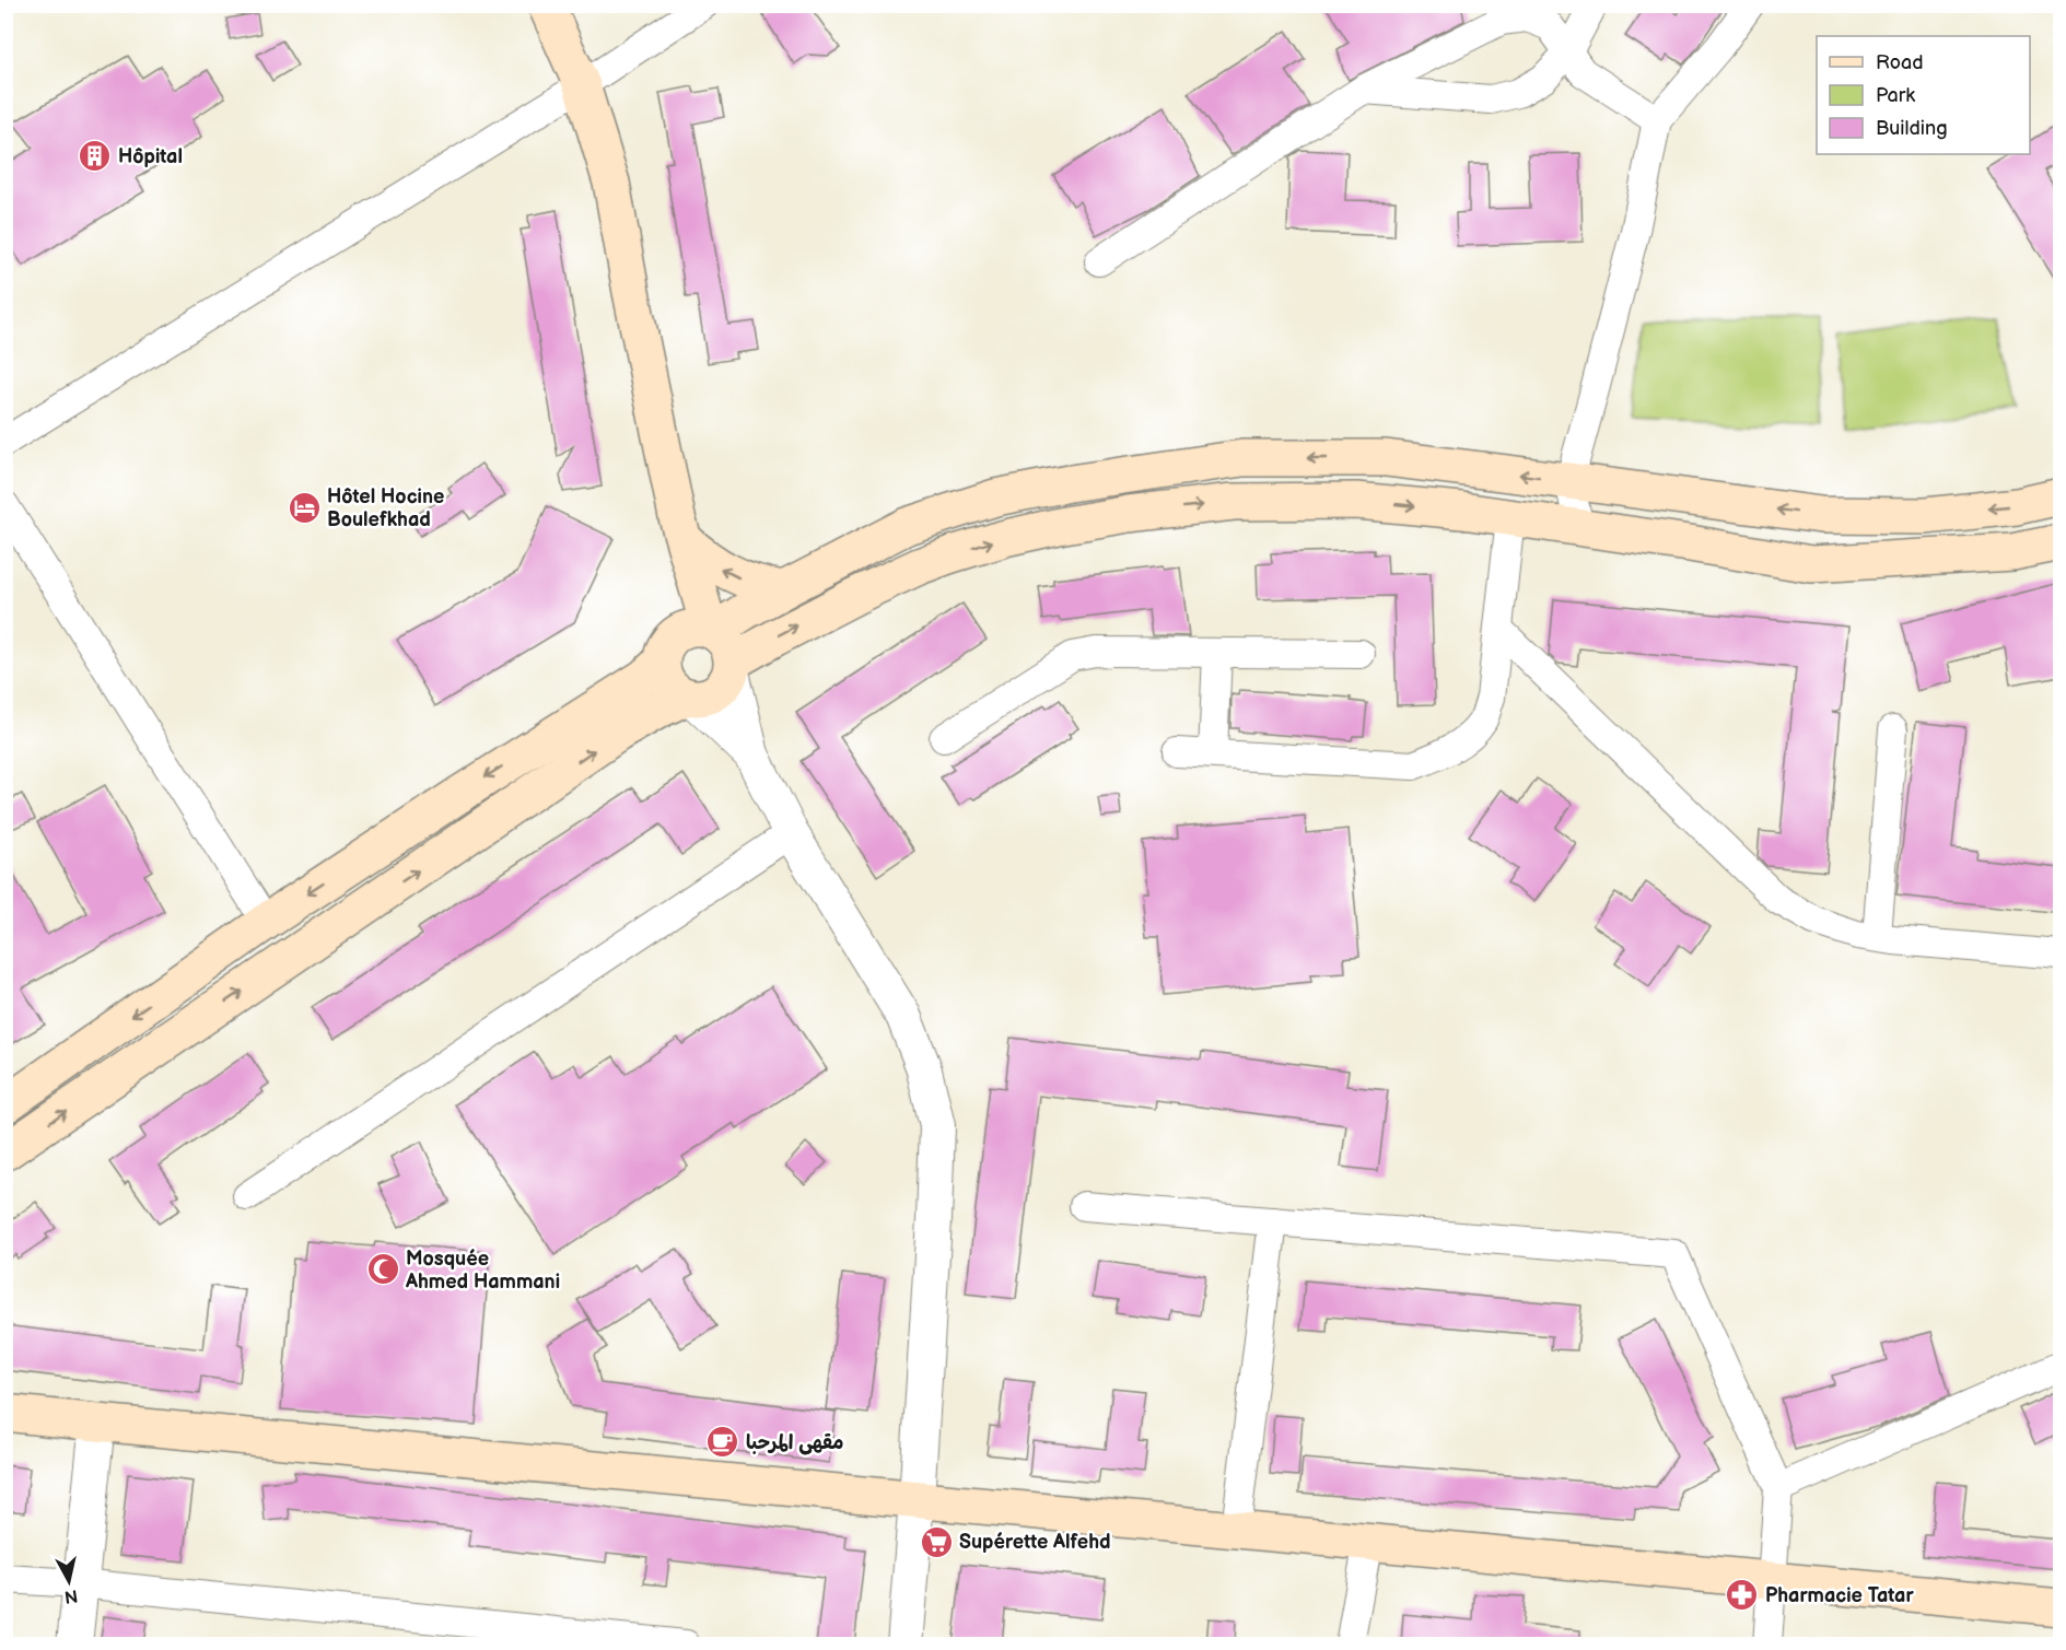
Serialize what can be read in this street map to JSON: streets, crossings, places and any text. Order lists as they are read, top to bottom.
{
  "places": {
    "building": ["Hôpital"],
    "hotel": ["Hôtel Hocine Boulefkhad"],
    "mosque": ["Mosquée Ahmed Hammani"],
    "cafe": ["مقهى المرحبا"],
    "supermarket": ["Supérette Alfehd"],
    "pharmacy": ["Pharmacie Tatar"]
  },
  "legend": ["Road", "Park", "Building"],
  "north": "bottom"
}
